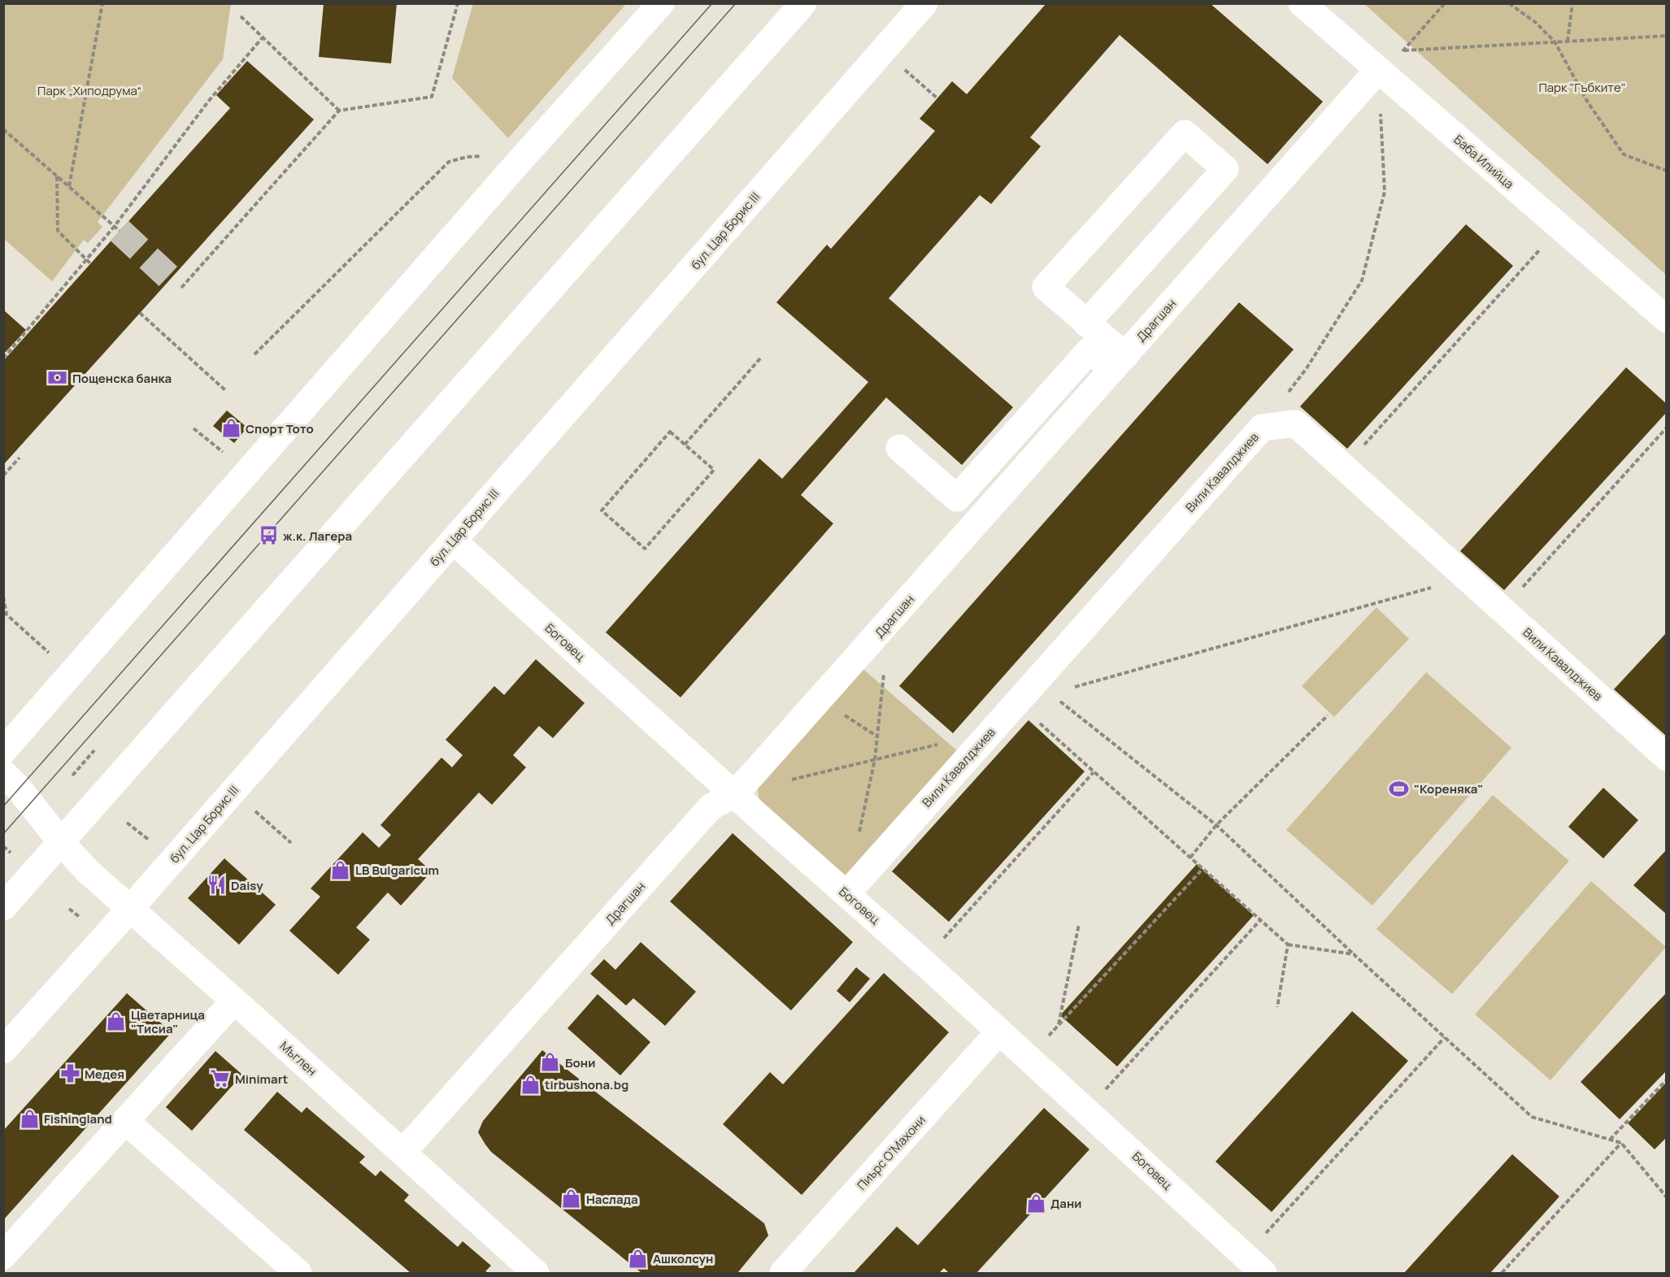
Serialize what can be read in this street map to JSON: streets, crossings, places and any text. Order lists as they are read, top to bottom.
{
  "streets": {
    "street": [
      "Баба Илийца",
      "бул. Цар Борис III",
      "Драгшан",
      "Вили Кавалджиев",
      "Боговец",
      "Мъглен",
      "Пиърс О'Махони"
    ]
  },
  "crossings": [
    ["Баба Илийца", "Драгшан"],
    ["бул. Цар Борис III", "Боговец"],
    ["бул. Цар Борис III", "Мъглен"],
    ["Драгшан", "Боговец"],
    ["Драгшан", "Мъглен"],
    ["Вили Кавалджиев", "Боговец"],
    ["Боговец", "Пиърс О'Махони"]
  ],
  "parks": ["Парк \"Гъбките\"", "Парк „Хиподрума“"],
  "places": {
    "bank": ["Пощенска банка"],
    "shop": [
      "Спорт Тото",
      "LB Bulgaricum",
      "Цветарница \"Тисиа\"",
      "Бони",
      "tirbushona.bg",
      "Fishingland",
      "Наслада",
      "Дани",
      "Ашколсун"
    ],
    "bus stop": ["ж.к. Лагера"],
    "sports": ["\"Кореняка\""],
    "restaurant": ["Daisy"],
    "pharmacy": ["Медея"],
    "supermarket": ["Minimart"]
  }
}
